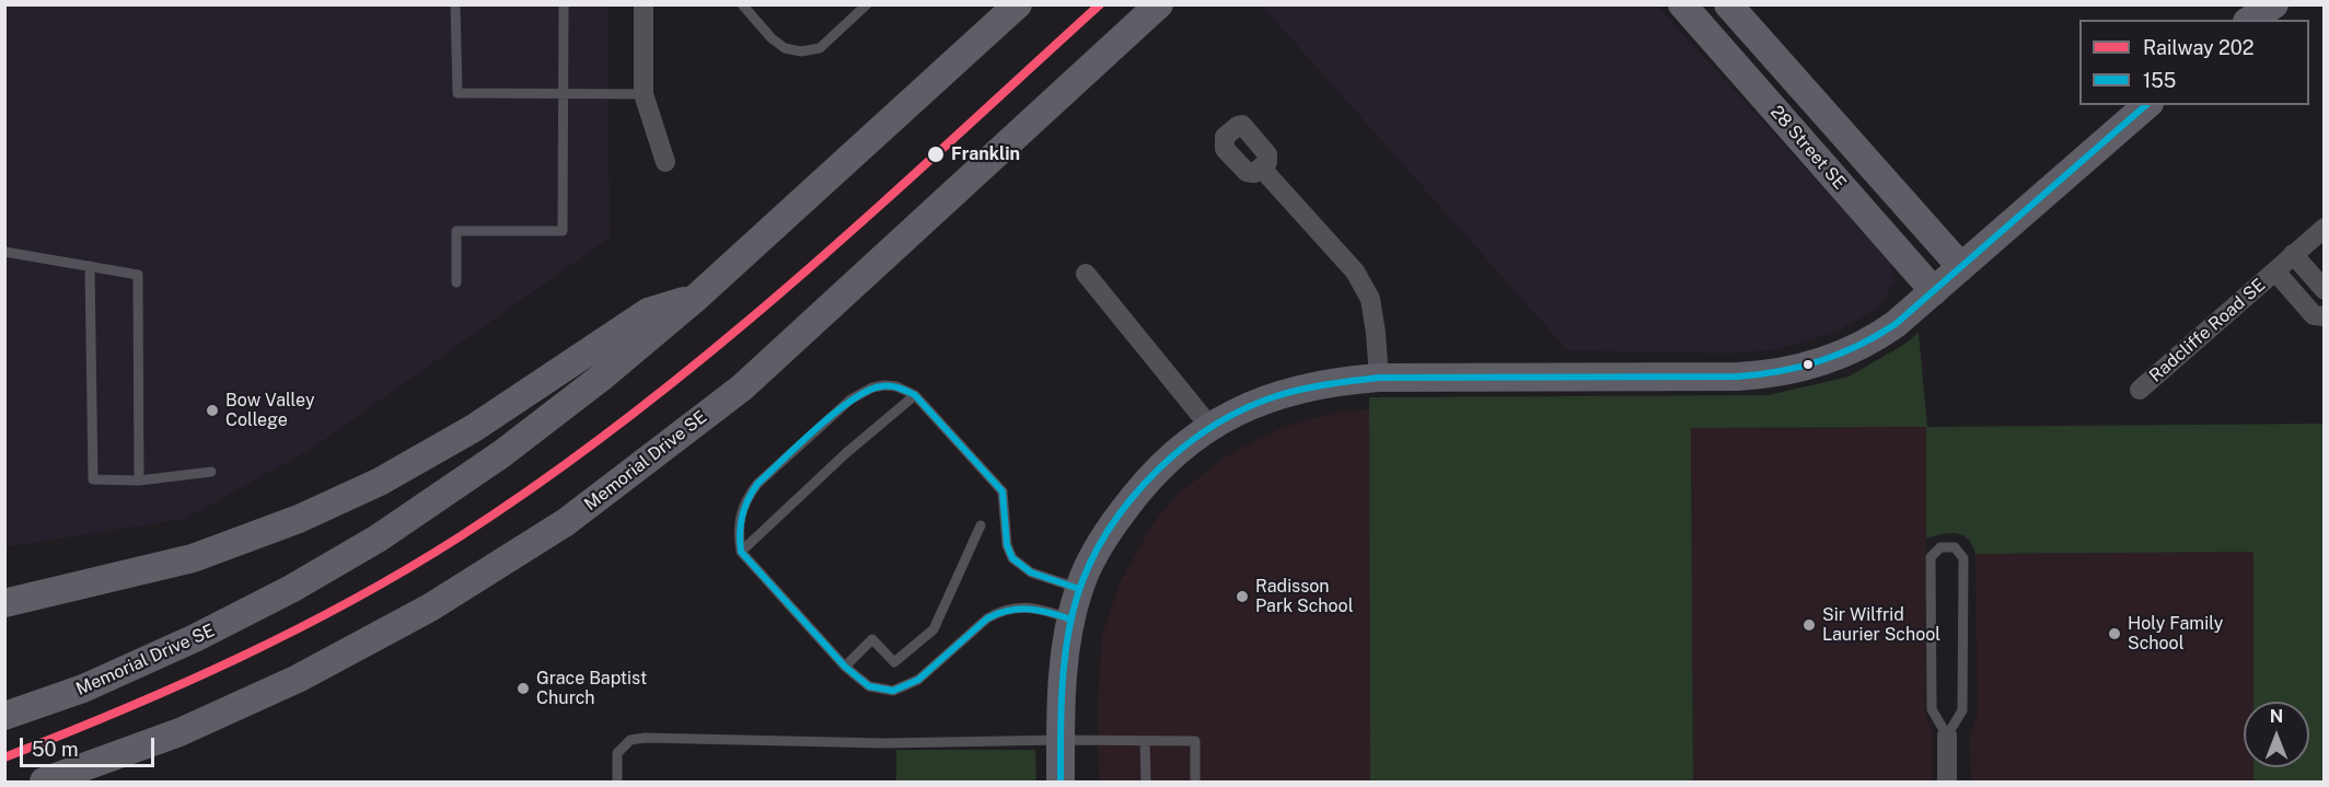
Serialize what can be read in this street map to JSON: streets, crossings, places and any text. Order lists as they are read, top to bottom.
{
  "streets": {
    "main road": ["28 Street SE", "Memorial Drive SE"],
    "street": ["Radcliffe Road SE"]
  },
  "places": [
    "Franklin",
    "Bow Valley College",
    "Radisson Park School",
    "Sir Wilfrid Laurier School",
    "Holy Family School",
    "Grace Baptist Church"
  ],
  "lines": ["rail line 202", "transit line 155"],
  "legend": ["Railway 202", "155"],
  "scale_bar": "50 m",
  "north": "top"
}
